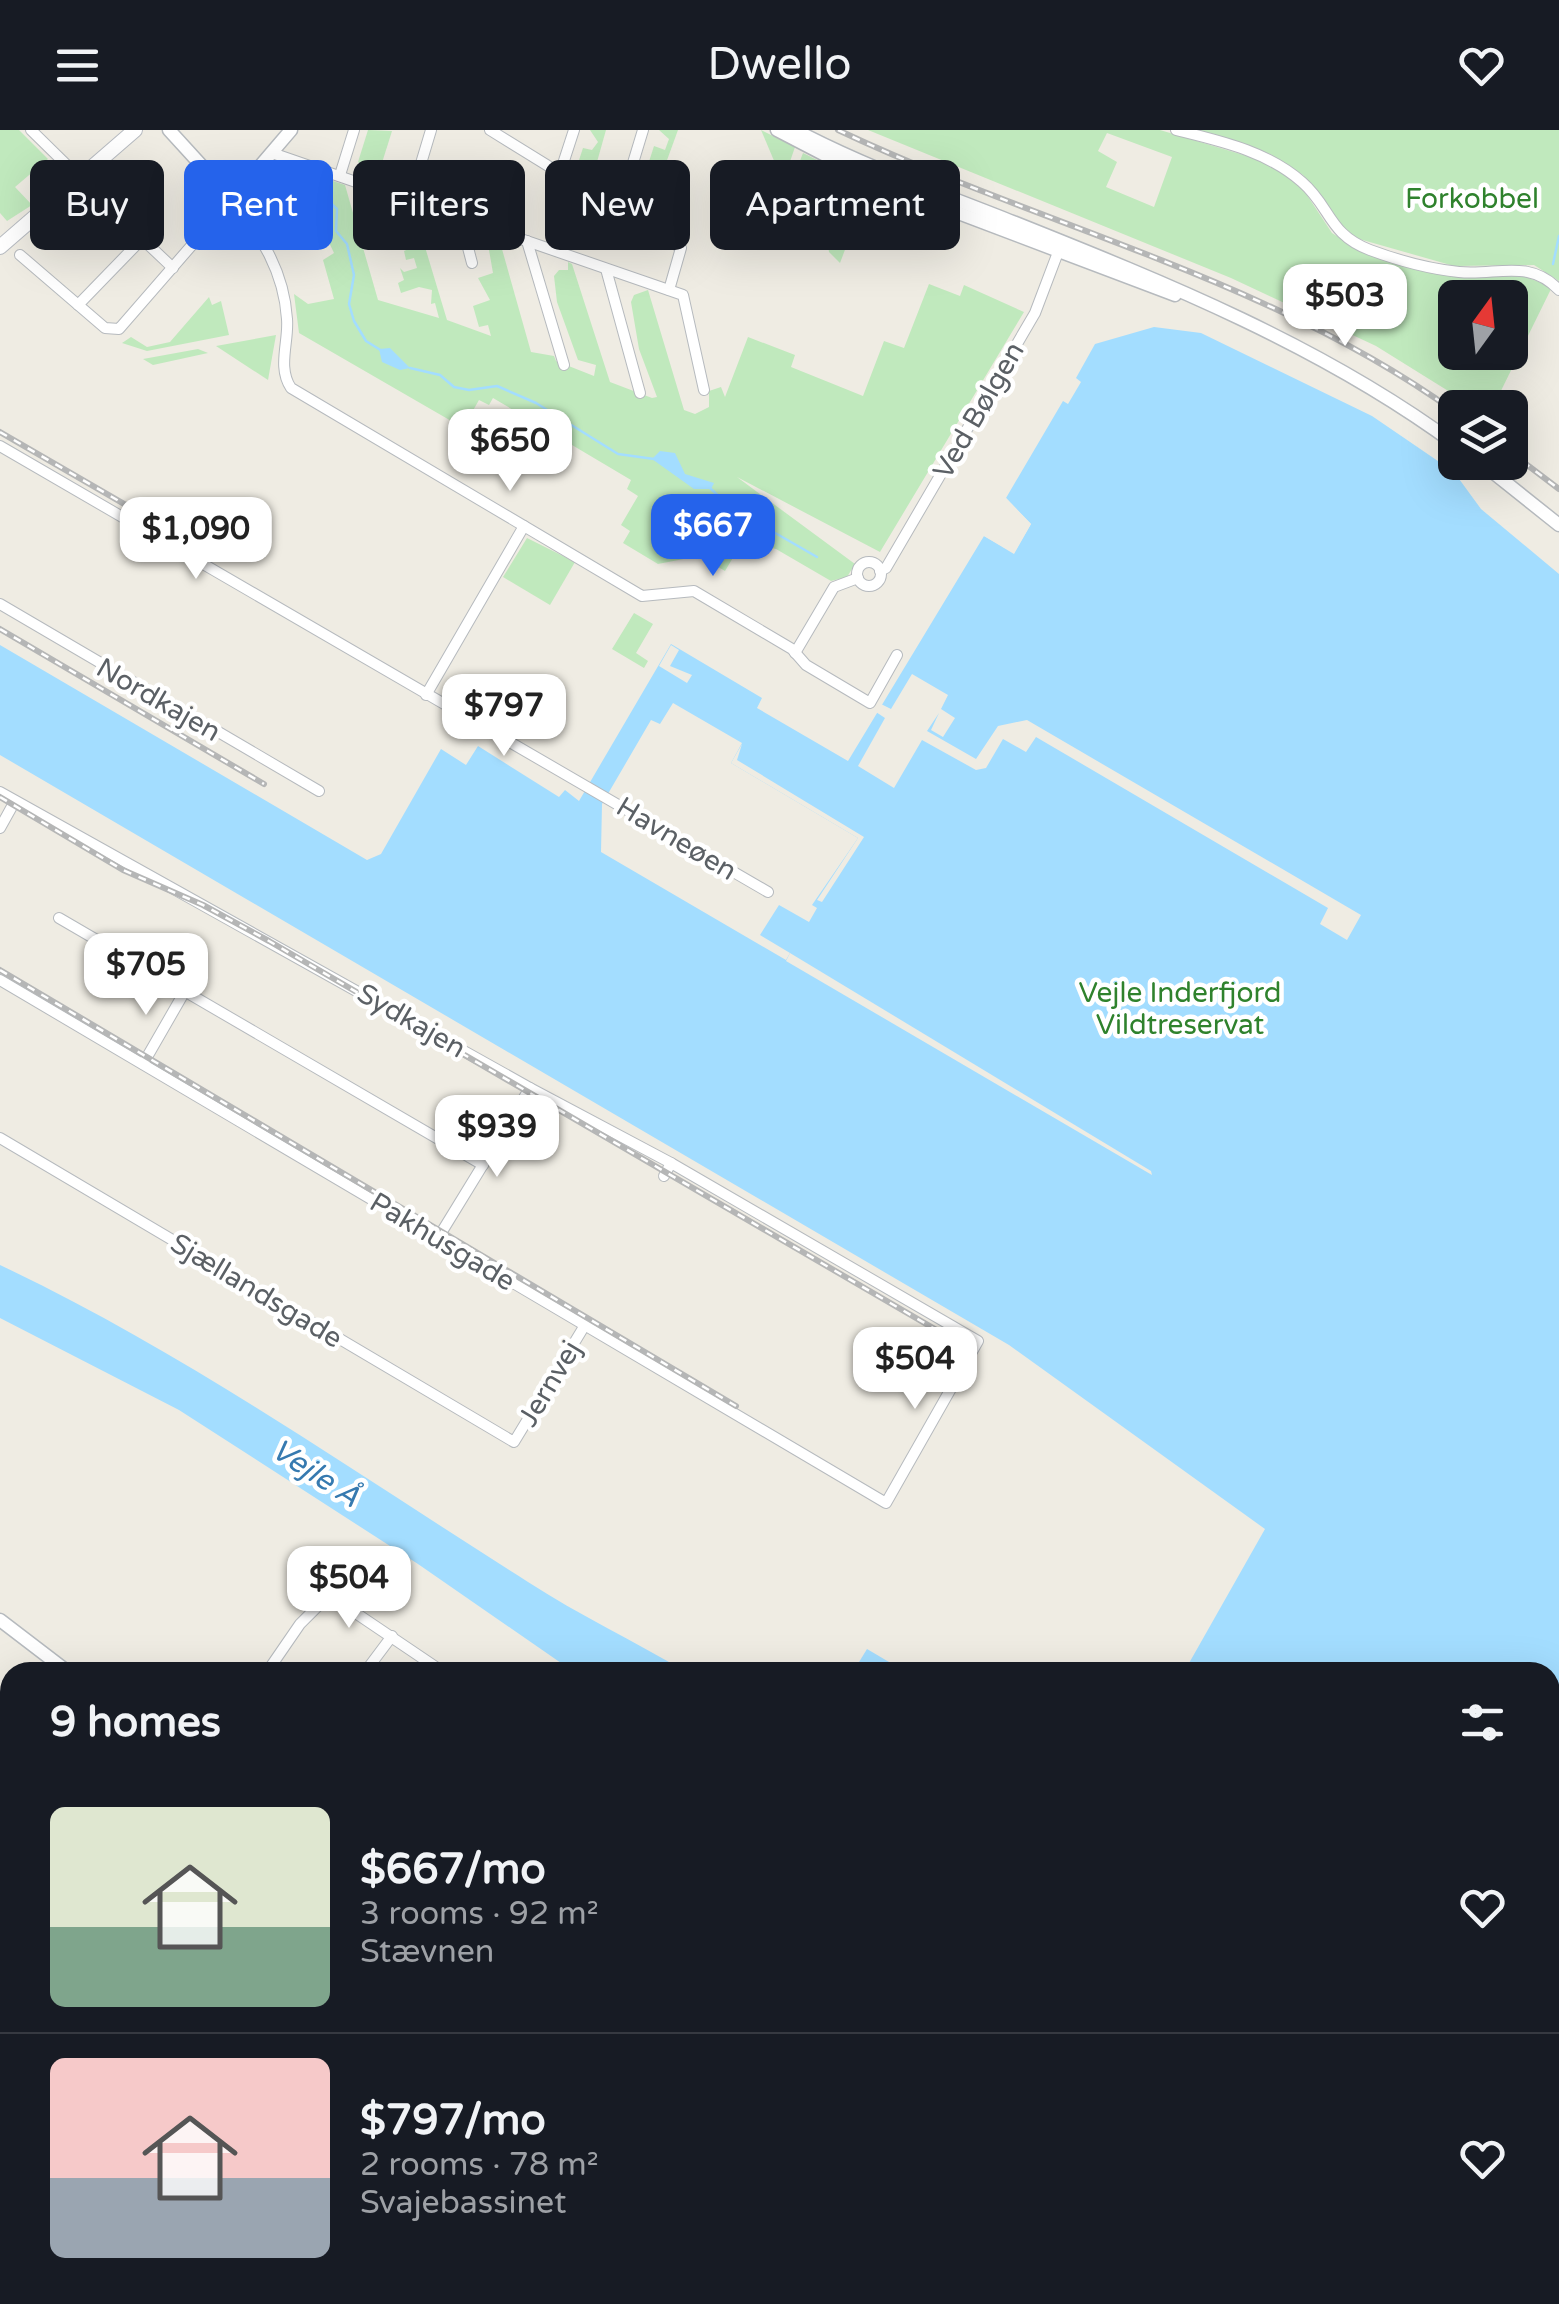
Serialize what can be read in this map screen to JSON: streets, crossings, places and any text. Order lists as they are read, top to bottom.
{
  "streets": {
    "street": [
      "Ved Bølgen",
      "Nordkajen",
      "Havneøen",
      "Sydkajen",
      "Pakhusgade",
      "Sjællandsgade",
      "Jernvej"
    ]
  },
  "crossings": [
    ["Sydkajen", "Pakhusgade"],
    ["Pakhusgade", "Jernvej"],
    ["Sjællandsgade", "Jernvej"]
  ],
  "water": ["Vejle Å"],
  "parks": ["Forkobbel", "Vejle Inderfjord Vildtreservat"],
  "north": "top",
  "page": {
    "header": "Dwello",
    "chip": [
      "Buy",
      "Rent",
      "Filters",
      "New",
      "Apartment"
    ],
    "price": [
      "$503",
      "$650",
      "$667",
      "$1,090",
      "$797",
      "$705",
      "$939",
      "$504",
      "$504"
    ],
    "heading": "9 homes",
    "list": [
      {
        "name": "$667/mo",
        "note": "3 rooms · 92 m² · Stævnen"
      },
      {
        "name": "$797/mo",
        "note": "2 rooms · 78 m² · Svajebassinet"
      }
    ]
  }
}
